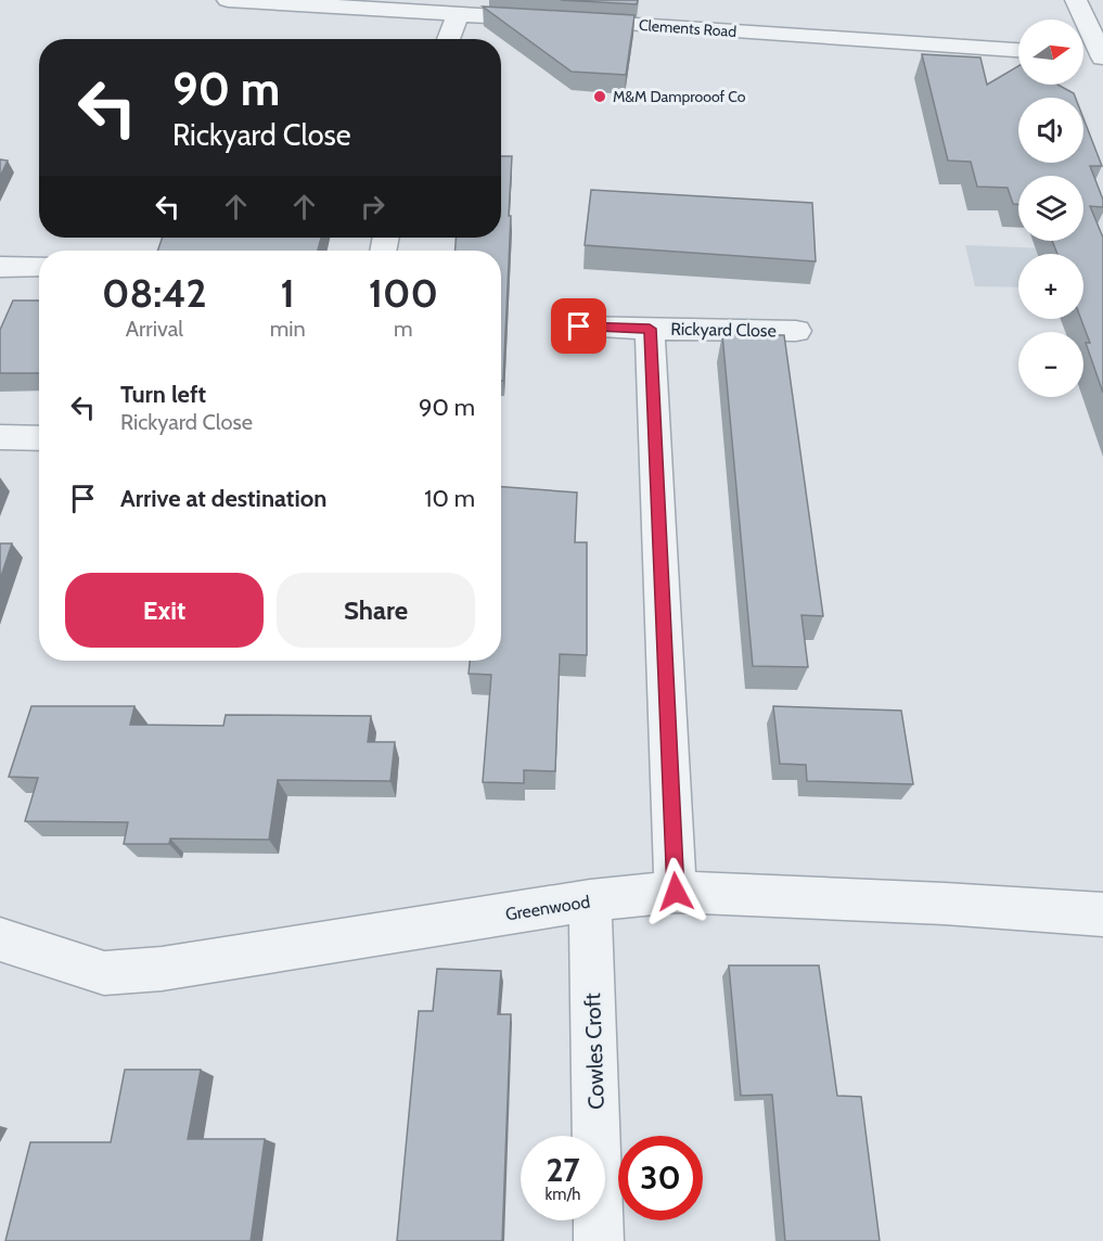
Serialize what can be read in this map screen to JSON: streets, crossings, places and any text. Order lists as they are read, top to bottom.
{
  "streets": {
    "street": [
      "Clements Road",
      "Rickyard Close",
      "Greenwood",
      "Cowles Croft"
    ]
  },
  "crossings": [
    ["Rickyard Close", "Greenwood"],
    ["Greenwood", "Cowles Croft"]
  ],
  "places": ["M&M Damprooof Co"],
  "north": "right",
  "page": {
    "map_buttons": ["+", "−"],
    "turn": ["90 m", "Rickyard Close"],
    "eta": [
      "08:42",
      "Arrival",
      "1",
      "min",
      "100",
      "m"
    ],
    "list": [
      {
        "name": "Turn left",
        "note": "Rickyard Close",
        "value": "90 m"
      },
      {
        "name": "Arrive at destination",
        "value": "10 m"
      }
    ],
    "buttons": ["Exit", "Share"],
    "speed": "27 km/h",
    "limit": "30"
  }
}
